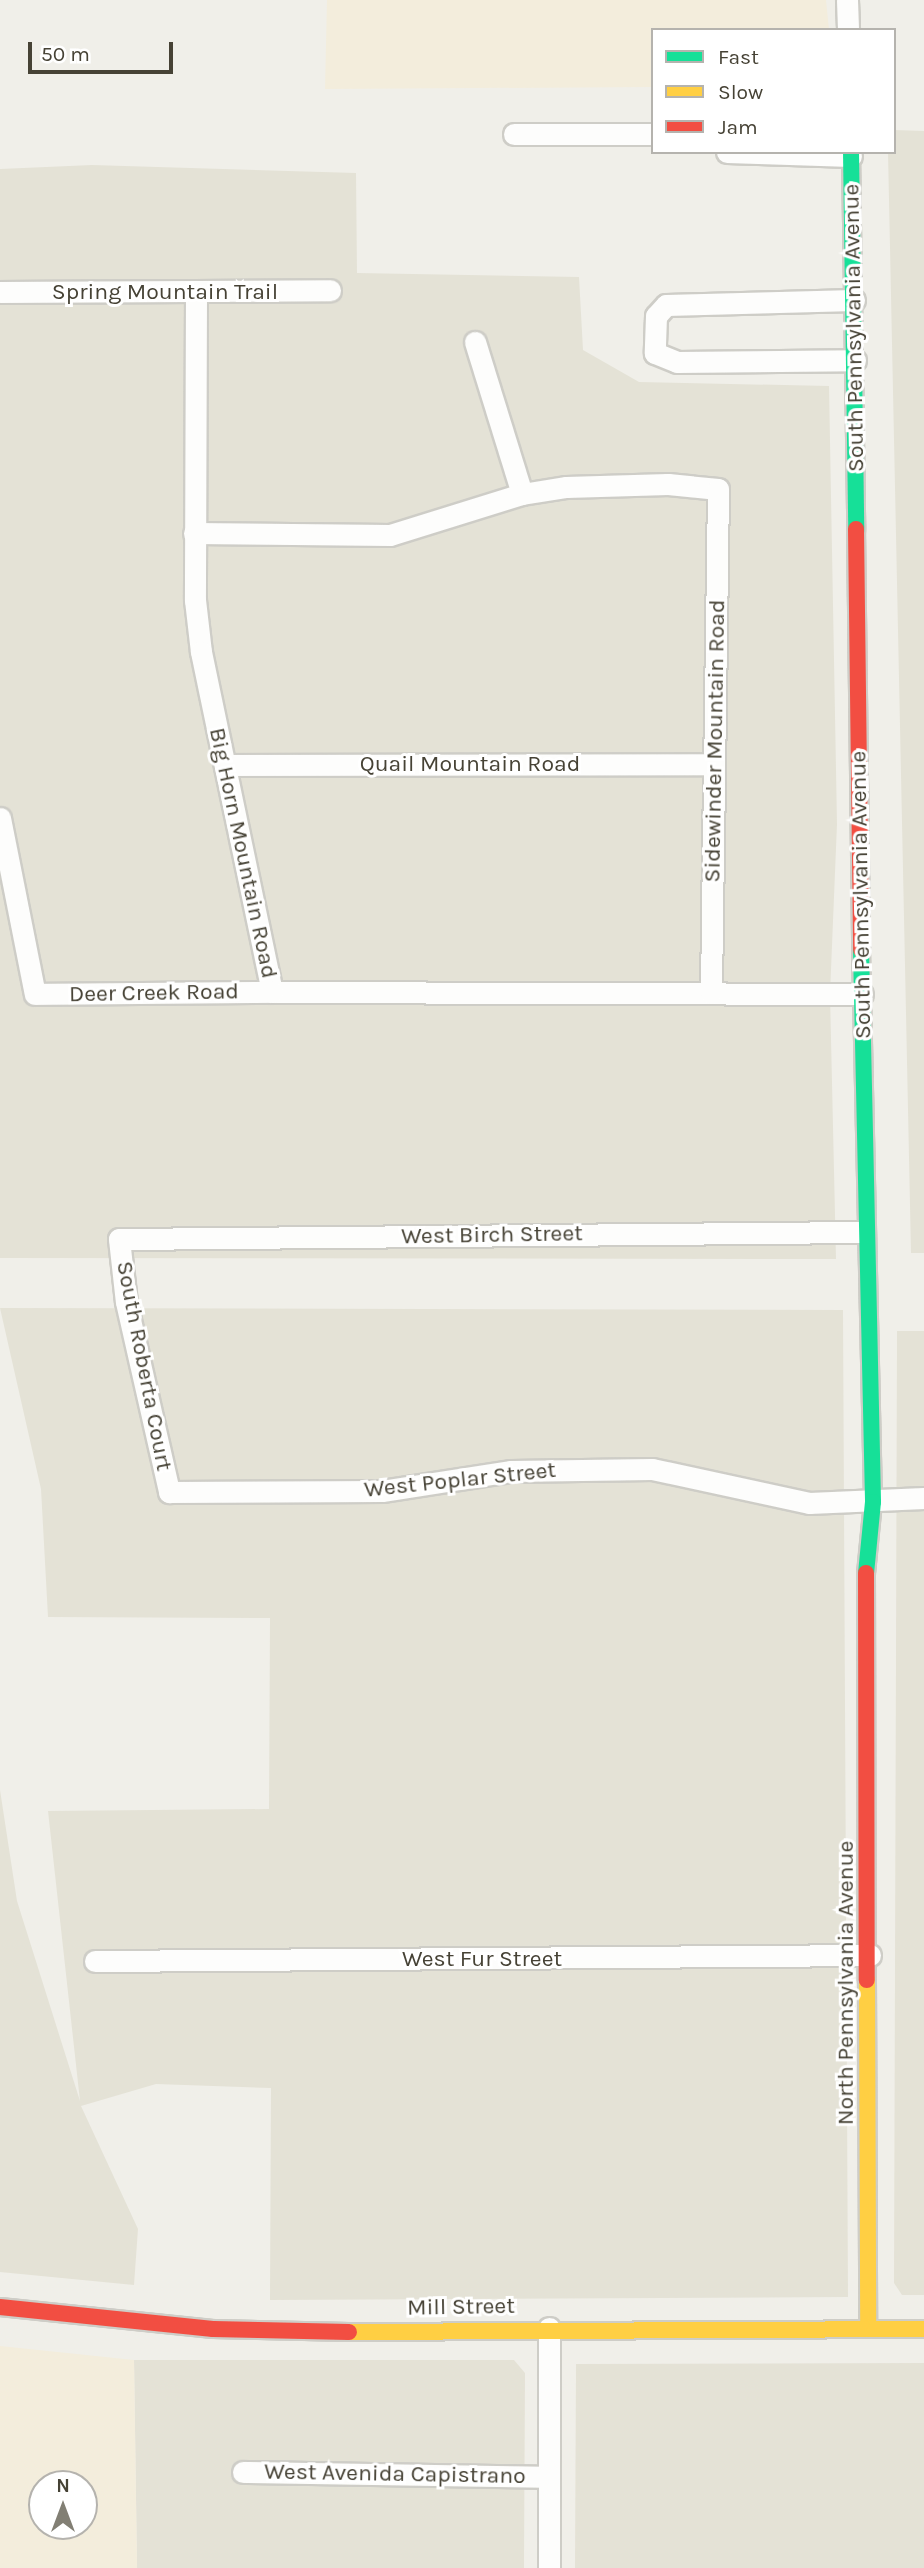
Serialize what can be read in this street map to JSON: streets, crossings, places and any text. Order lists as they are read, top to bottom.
{
  "streets": {
    "street": [
      "Spring Mountain Trail",
      "South Pennsylvania Avenue",
      "Sidewinder Mountain Road",
      "Quail Mountain Road",
      "Big Horn Mountain Road",
      "Deer Creek Road",
      "West Birch Street",
      "South Roberta Court",
      "West Poplar Street",
      "West Fur Street",
      "North Pennsylvania Avenue",
      "Mill Street",
      "West Avenida Capistrano"
    ]
  },
  "crossings": [
    ["Spring Mountain Trail", "Big Horn Mountain Road"],
    ["South Pennsylvania Avenue", "Big Horn Mountain Road"],
    ["South Pennsylvania Avenue", "West Birch Street"],
    ["South Pennsylvania Avenue", "West Poplar Street"],
    ["South Pennsylvania Avenue", "North Pennsylvania Avenue"],
    ["Sidewinder Mountain Road", "Quail Mountain Road"],
    ["Sidewinder Mountain Road", "Big Horn Mountain Road"],
    ["Quail Mountain Road", "Big Horn Mountain Road"],
    ["Big Horn Mountain Road", "Deer Creek Road"],
    ["West Birch Street", "South Roberta Court"],
    ["South Roberta Court", "West Poplar Street"],
    ["West Fur Street", "North Pennsylvania Avenue"],
    ["North Pennsylvania Avenue", "Mill Street"]
  ],
  "legend": ["Fast", "Slow", "Jam"],
  "scale_bar": "50 m",
  "north": "top"
}
